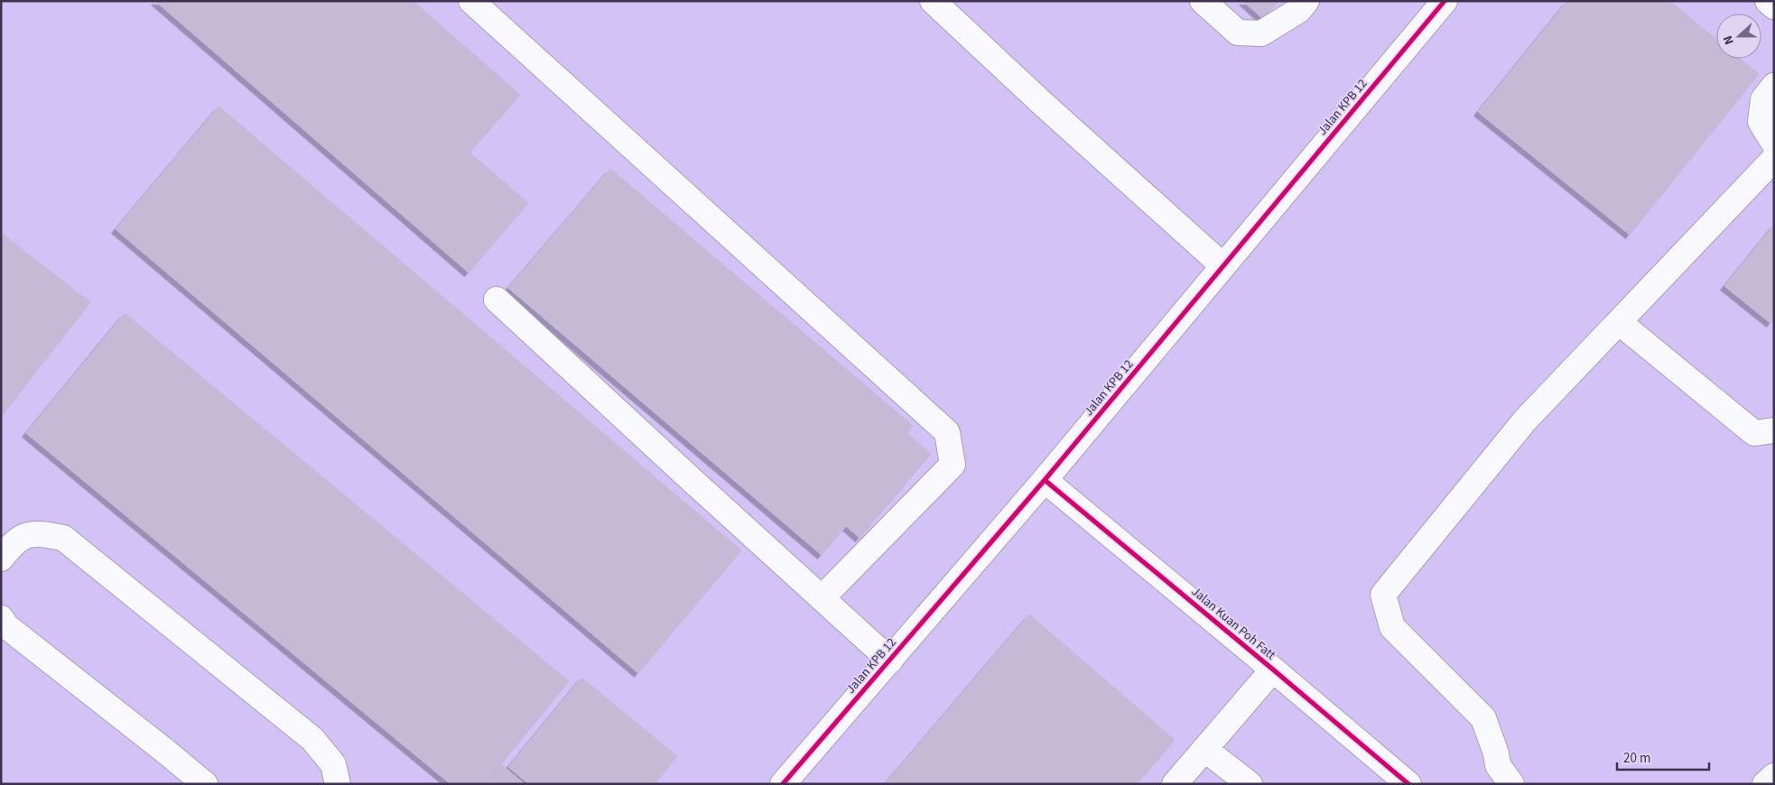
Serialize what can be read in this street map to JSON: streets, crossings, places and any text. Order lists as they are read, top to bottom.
{
  "streets": {
    "street": ["Jalan KPB 12", "Jalan Kuan Poh Fatt"]
  },
  "crossings": [
    ["Jalan KPB 12", "Jalan Kuan Poh Fatt"]
  ],
  "scale_bar": "20 m",
  "north": "left"
}
